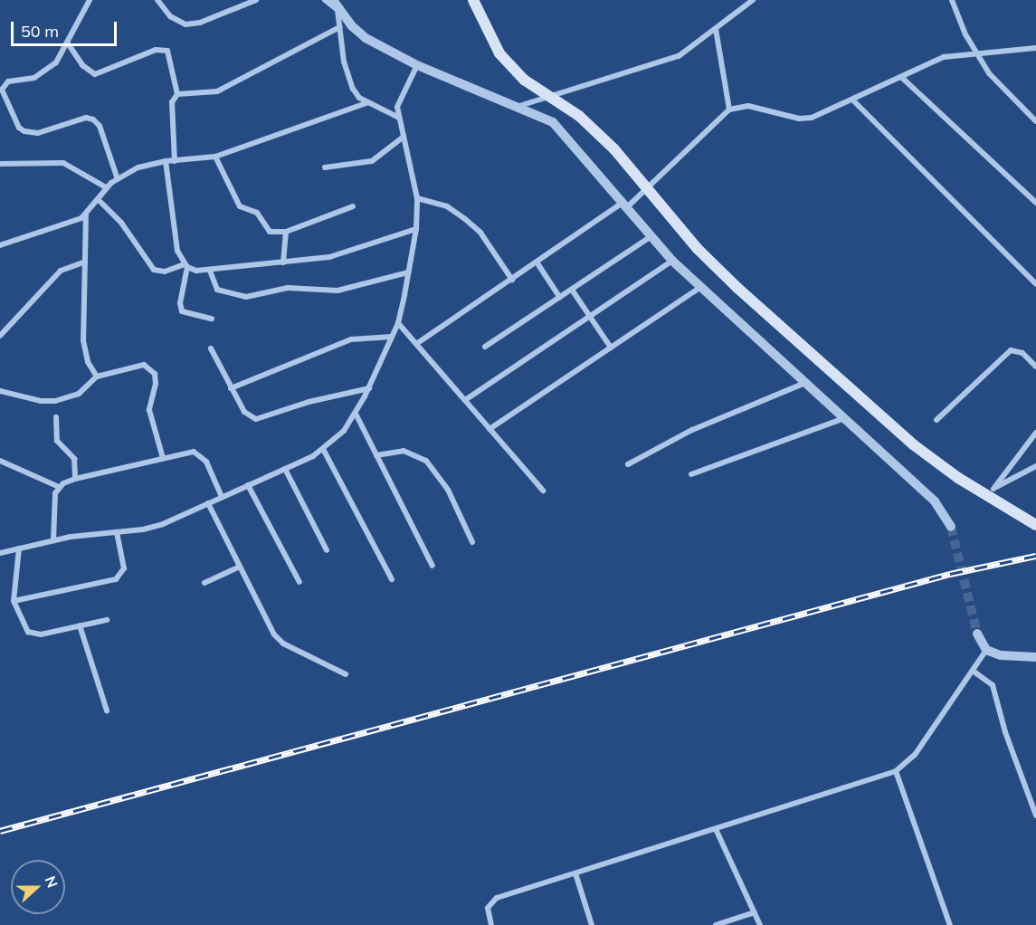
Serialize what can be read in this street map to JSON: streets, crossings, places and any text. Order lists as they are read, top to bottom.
{
  "scale_bar": "50 m",
  "north": "right"
}
